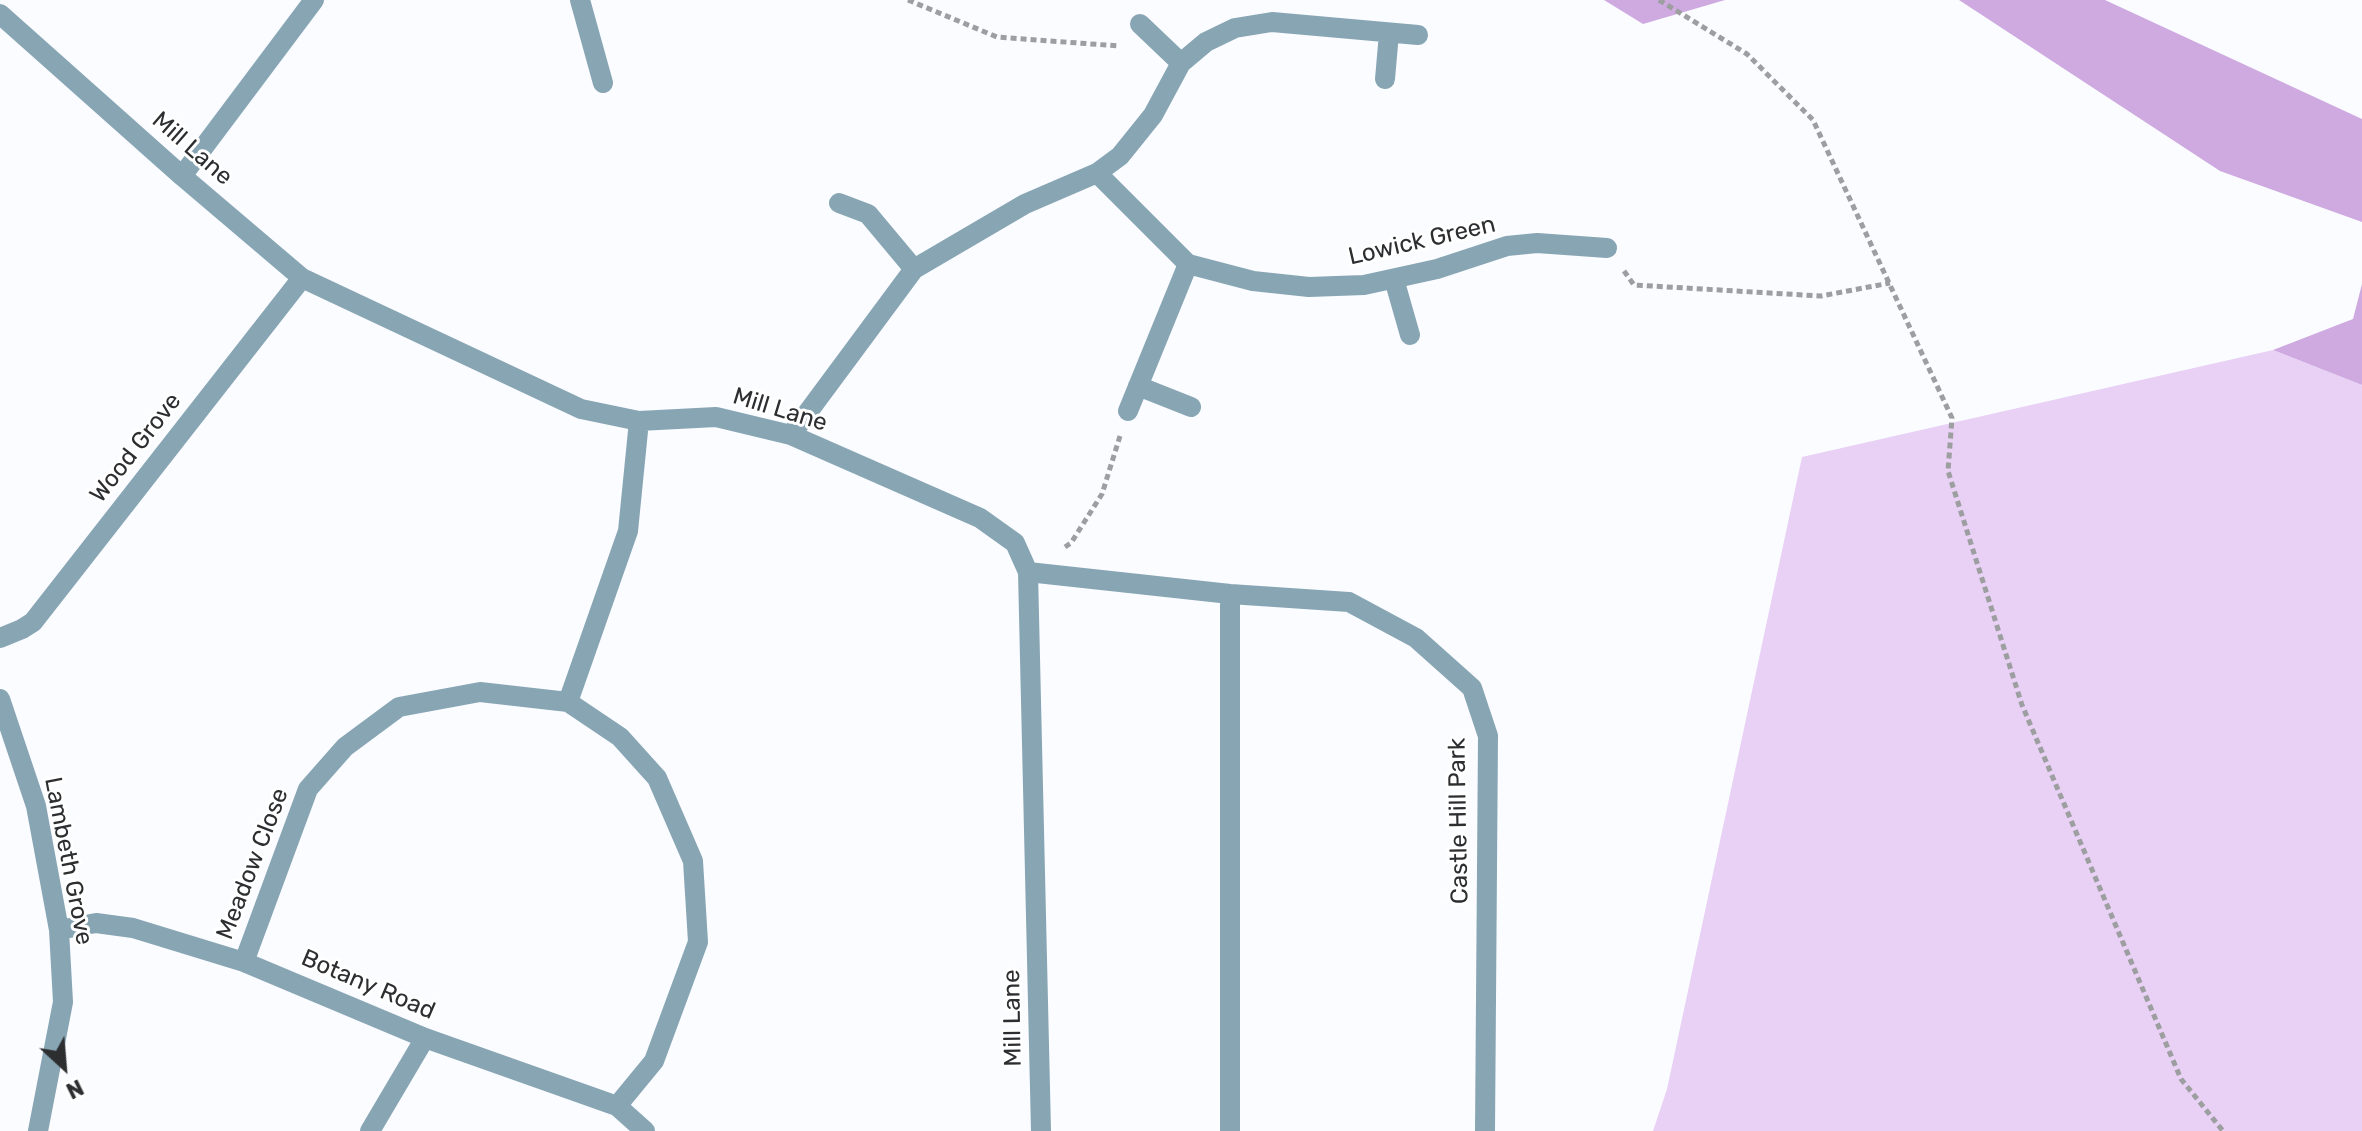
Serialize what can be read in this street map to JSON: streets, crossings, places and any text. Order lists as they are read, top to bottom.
{
  "streets": {
    "street": [
      "Mill Lane",
      "Lowick Green",
      "Wood Grove",
      "Castle Hill Park",
      "Lambeth Grove",
      "Meadow Close",
      "Botany Road"
    ]
  },
  "crossings": [
    ["Mill Lane", "Wood Grove"],
    ["Mill Lane", "Castle Hill Park"],
    ["Lambeth Grove", "Botany Road"],
    ["Meadow Close", "Botany Road"]
  ],
  "north": "bottom right"
}
